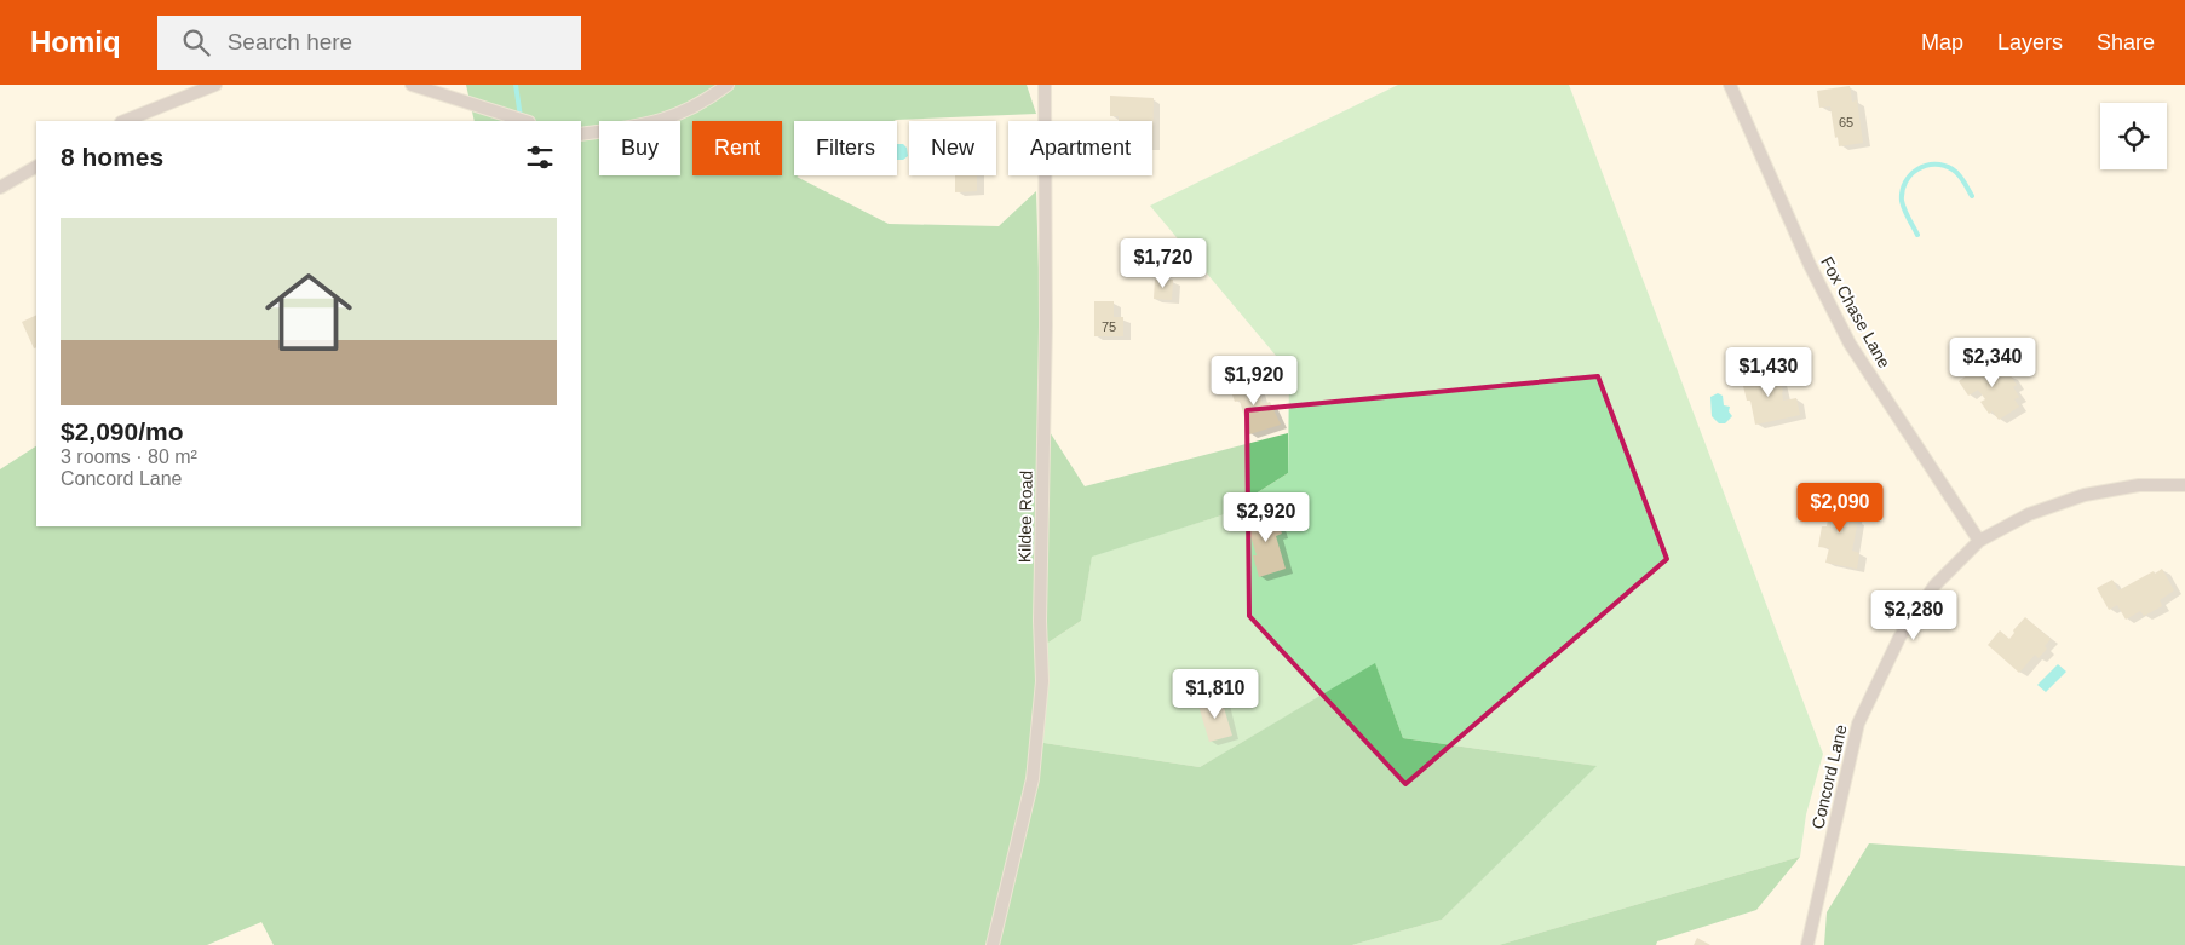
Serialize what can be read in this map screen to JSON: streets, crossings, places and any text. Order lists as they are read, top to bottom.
{
  "streets": {
    "street": ["Fox Chase Lane", "Kildee Road", "Concord Lane"]
  },
  "crossings": [
    ["Fox Chase Lane", "Concord Lane"]
  ],
  "house_numbers": ["65", "75"],
  "page": {
    "header": "Homiq",
    "search": "Search here",
    "nav": ["Map", "Layers", "Share"],
    "chip": [
      "Buy",
      "Rent",
      "Filters",
      "New",
      "Apartment"
    ],
    "heading": "8 homes",
    "list": [
      {
        "name": "$2,090/mo",
        "note": "3 rooms · 80 m² · Concord Lane"
      }
    ],
    "price": [
      "$1,720",
      "$2,340",
      "$1,430",
      "$1,920",
      "$2,090",
      "$2,920",
      "$2,280",
      "$1,810"
    ]
  }
}
